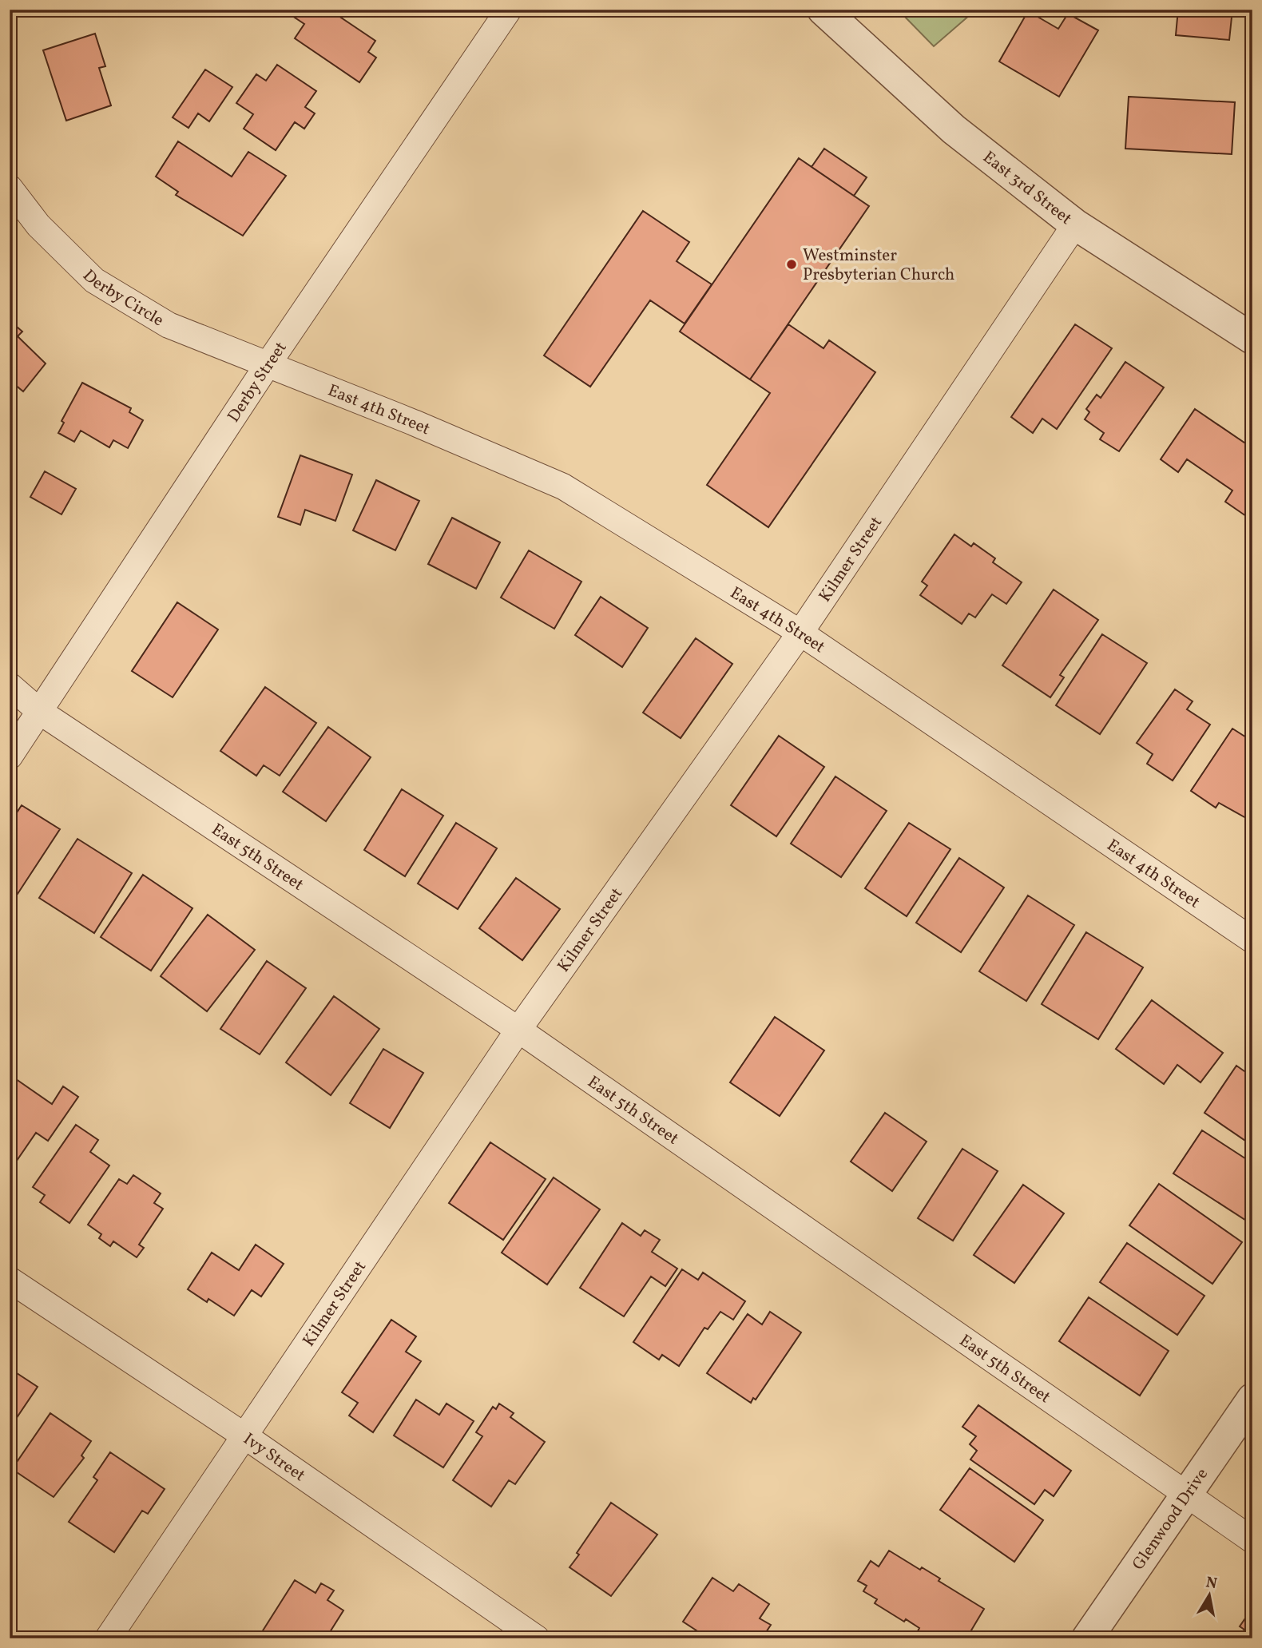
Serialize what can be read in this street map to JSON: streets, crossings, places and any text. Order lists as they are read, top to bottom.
{
  "streets": {
    "street": [
      "East 3rd Street",
      "Derby Circle",
      "Derby Street",
      "East 4th Street",
      "Kilmer Street",
      "East 5th Street",
      "Ivy Street",
      "Glenwood Drive"
    ]
  },
  "crossings": [
    ["East 3rd Street", "Kilmer Street"],
    ["Derby Circle", "Derby Street"],
    ["Derby Circle", "East 4th Street"],
    ["Derby Street", "East 4th Street"],
    ["Derby Street", "East 5th Street"],
    ["East 4th Street", "Kilmer Street"],
    ["Kilmer Street", "East 5th Street"],
    ["Kilmer Street", "Ivy Street"],
    ["East 5th Street", "Glenwood Drive"]
  ],
  "places": ["Westminster Presbyterian Church"],
  "north": "top"
}
